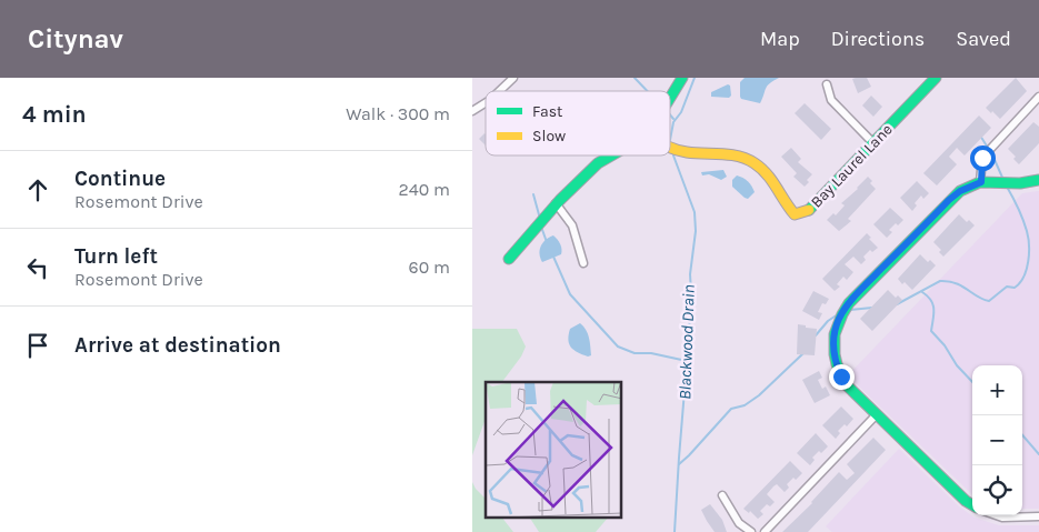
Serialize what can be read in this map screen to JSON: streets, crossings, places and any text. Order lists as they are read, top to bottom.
{
  "streets": {
    "street": ["Bay Laurel Lane"]
  },
  "water": ["Blackwood Drain"],
  "legend": ["Fast", "Slow"],
  "page": {
    "header": "Citynav",
    "nav": ["Map", "Directions", "Saved"],
    "heading": ["4 min", "Walk · 300 m"],
    "list": [
      ["Continue", "Rosemont Drive", "240 m"],
      ["Turn left", "Rosemont Drive", "60 m"],
      "Arrive at destination"
    ],
    "map_buttons": ["+", "−"]
  }
}
